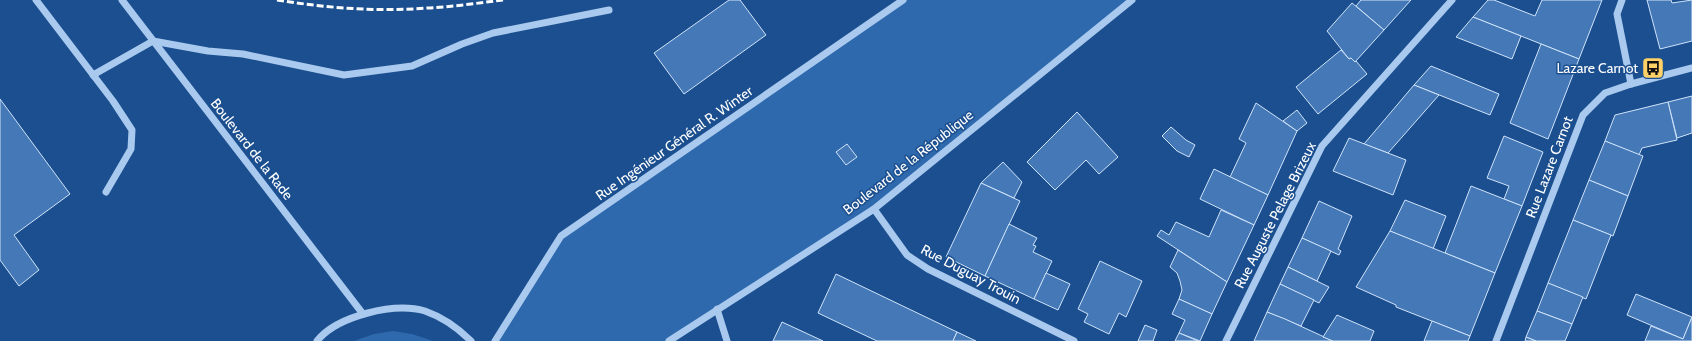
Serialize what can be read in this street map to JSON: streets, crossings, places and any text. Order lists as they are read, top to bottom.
{
  "streets": {
    "street": [
      "Rue Ingénieur Général R. Winter",
      "Boulevard de la Rade",
      "Boulevard de la République",
      "Rue Lazare Carnot",
      "Rue Auguste Pelage Brizeux",
      "Rue Duguay Trouin"
    ]
  },
  "crossings": [
    ["Boulevard de la République", "Rue Duguay Trouin"]
  ],
  "places": {
    "bus stop": ["Lazare Carnot"]
  }
}
